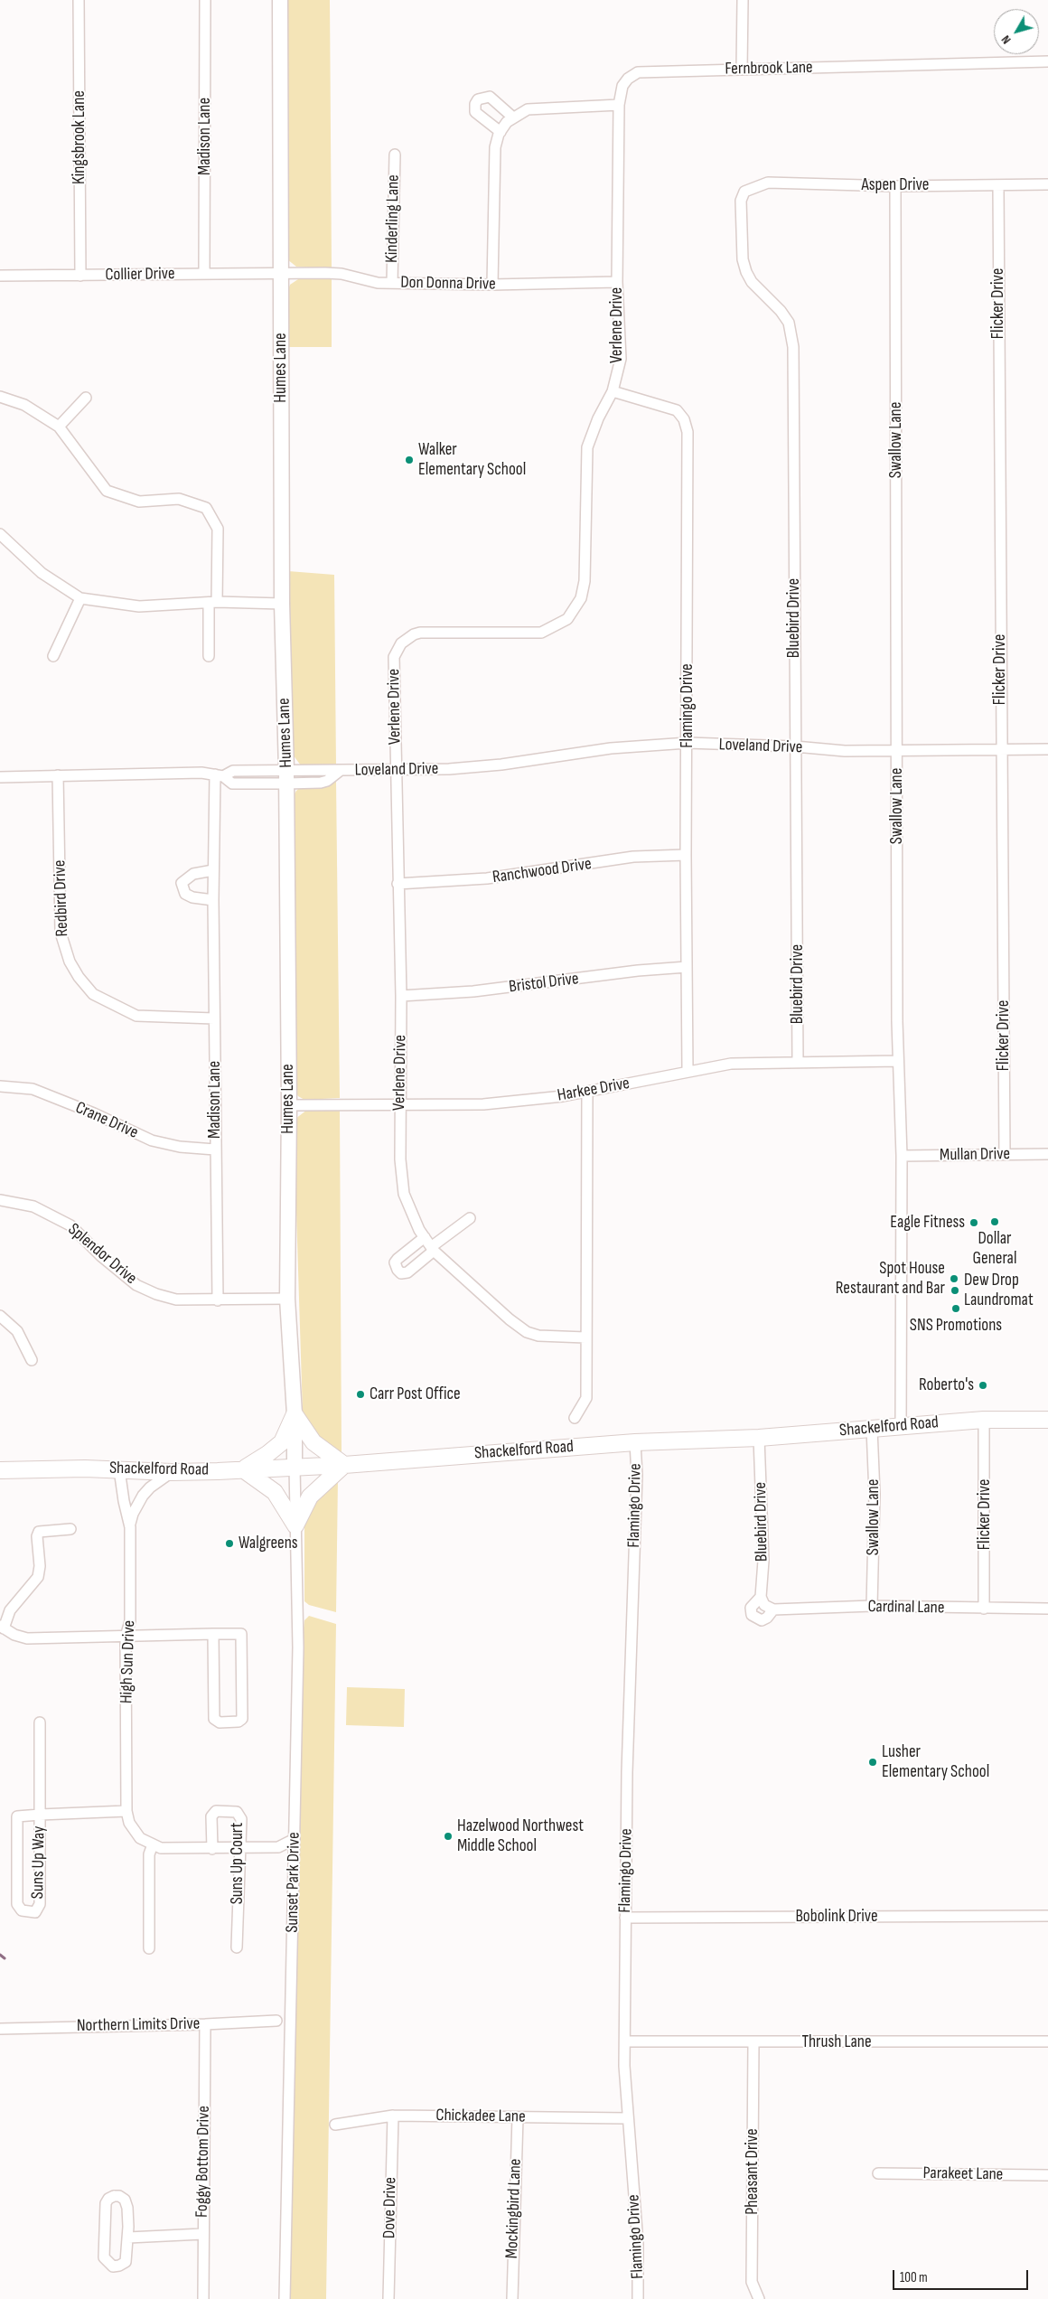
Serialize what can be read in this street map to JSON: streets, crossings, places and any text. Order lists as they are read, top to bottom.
{
  "streets": {
    "main road": ["Shackelford Road"],
    "street": [
      "Fernbrook Lane",
      "Madison Lane",
      "Kingsbrook Lane",
      "Aspen Drive",
      "Kinderling Lane",
      "Collier Drive",
      "Don Donna Drive",
      "Flicker Drive",
      "Verlene Drive",
      "Humes Lane",
      "Swallow Lane",
      "Bluebird Drive",
      "Flamingo Drive",
      "Loveland Drive",
      "Ranchwood Drive",
      "Redbird Drive",
      "Bristol Drive",
      "Harkee Drive",
      "Crane Drive",
      "Mullan Drive",
      "Splendor Drive",
      "Cardinal Lane",
      "High Sun Drive",
      "Suns Up Way",
      "Suns Up Court",
      "Sunset Park Drive",
      "Bobolink Drive",
      "Northern Limits Drive",
      "Thrush Lane",
      "Chickadee Lane",
      "Foggy Bottom Drive",
      "Pheasant Drive",
      "Parakeet Lane",
      "Dove Drive",
      "Mockingbird Lane"
    ]
  },
  "crossings": [
    ["Fernbrook Lane", "Verlene Drive"],
    ["Madison Lane", "Collier Drive"],
    ["Madison Lane", "Loveland Drive"],
    ["Madison Lane", "Redbird Drive"],
    ["Madison Lane", "Crane Drive"],
    ["Madison Lane", "Splendor Drive"],
    ["Kingsbrook Lane", "Collier Drive"],
    ["Aspen Drive", "Flicker Drive"],
    ["Aspen Drive", "Swallow Lane"],
    ["Aspen Drive", "Bluebird Drive"],
    ["Kinderling Lane", "Don Donna Drive"],
    ["Collier Drive", "Don Donna Drive"],
    ["Collier Drive", "Humes Lane"],
    ["Don Donna Drive", "Verlene Drive"],
    ["Don Donna Drive", "Humes Lane"],
    ["Flicker Drive", "Loveland Drive"],
    ["Flicker Drive", "Mullan Drive"],
    ["Flicker Drive", "Shackelford Road"],
    ["Flicker Drive", "Cardinal Lane"],
    ["Verlene Drive", "Flamingo Drive"],
    ["Verlene Drive", "Loveland Drive"],
    ["Verlene Drive", "Ranchwood Drive"],
    ["Verlene Drive", "Bristol Drive"],
    ["Verlene Drive", "Harkee Drive"],
    ["Humes Lane", "Loveland Drive"],
    ["Humes Lane", "Harkee Drive"],
    ["Humes Lane", "Splendor Drive"],
    ["Humes Lane", "Shackelford Road"],
    ["Humes Lane", "Sunset Park Drive"],
    ["Swallow Lane", "Loveland Drive"],
    ["Swallow Lane", "Harkee Drive"],
    ["Swallow Lane", "Mullan Drive"],
    ["Swallow Lane", "Shackelford Road"],
    ["Swallow Lane", "Cardinal Lane"],
    ["Bluebird Drive", "Loveland Drive"],
    ["Bluebird Drive", "Harkee Drive"],
    ["Bluebird Drive", "Shackelford Road"],
    ["Bluebird Drive", "Cardinal Lane"],
    ["Flamingo Drive", "Loveland Drive"],
    ["Flamingo Drive", "Ranchwood Drive"],
    ["Flamingo Drive", "Bristol Drive"],
    ["Flamingo Drive", "Harkee Drive"],
    ["Flamingo Drive", "Shackelford Road"],
    ["Flamingo Drive", "Bobolink Drive"],
    ["Flamingo Drive", "Thrush Lane"],
    ["Flamingo Drive", "Chickadee Lane"],
    ["Loveland Drive", "Redbird Drive"],
    ["Shackelford Road", "High Sun Drive"],
    ["Shackelford Road", "Sunset Park Drive"],
    ["High Sun Drive", "Suns Up Way"],
    ["High Sun Drive", "Suns Up Court"],
    ["High Sun Drive", "Sunset Park Drive"],
    ["Northern Limits Drive", "Foggy Bottom Drive"],
    ["Thrush Lane", "Pheasant Drive"],
    ["Chickadee Lane", "Dove Drive"],
    ["Chickadee Lane", "Mockingbird Lane"]
  ],
  "places": [
    "Walker Elementary School",
    "Dollar General",
    "Eagle Fitness",
    "Spot House Restaurant and Bar",
    "Dew Drop Laundromat",
    "SNS Promotions",
    "Roberto's",
    "Carr Post Office",
    "Walgreens",
    "Lusher Elementary School",
    "Hazelwood Northwest Middle School"
  ],
  "scale_bar": "100 m",
  "north": "bottom left"
}
